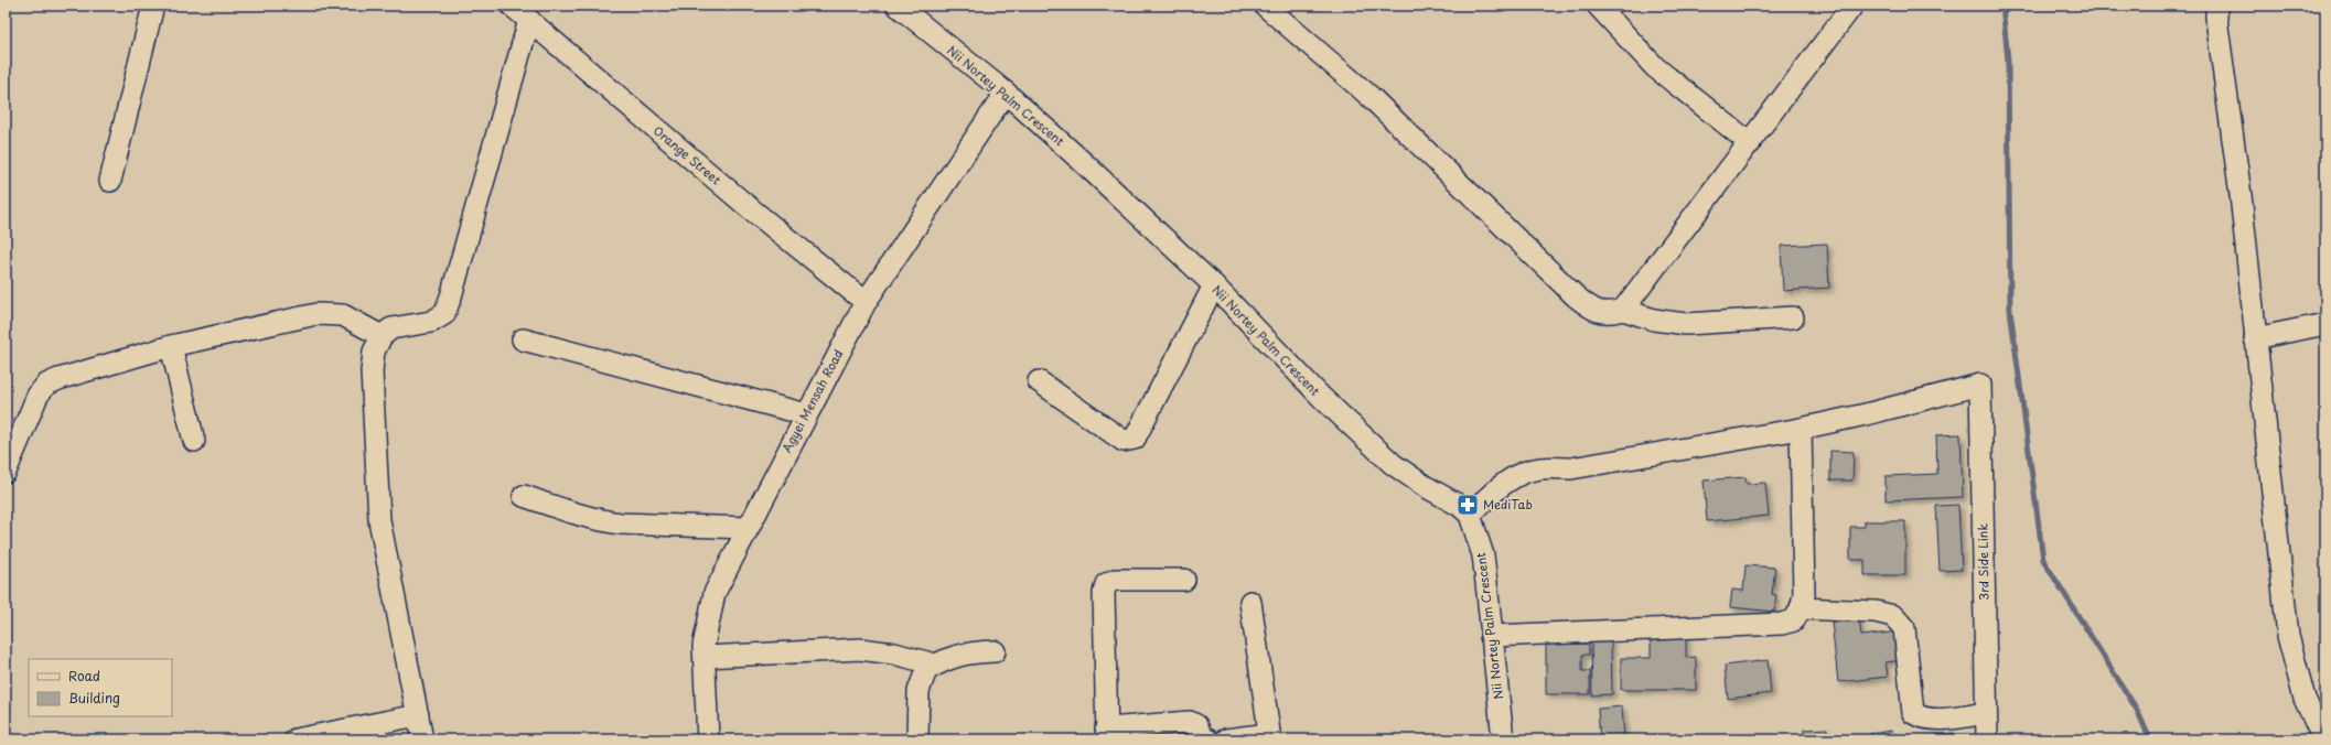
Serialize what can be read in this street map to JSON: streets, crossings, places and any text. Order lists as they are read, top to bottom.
{
  "streets": {
    "street": [
      "Nii Nortey Palm Crescent",
      "Orange Street",
      "Agyei Mensah Road",
      "3rd Side Link"
    ]
  },
  "crossings": [
    ["Nii Nortey Palm Crescent", "Agyei Mensah Road"],
    ["Orange Street", "Agyei Mensah Road"]
  ],
  "places": {
    "pharmacy": ["MediTab"]
  },
  "legend": ["Road", "Building"]
}
